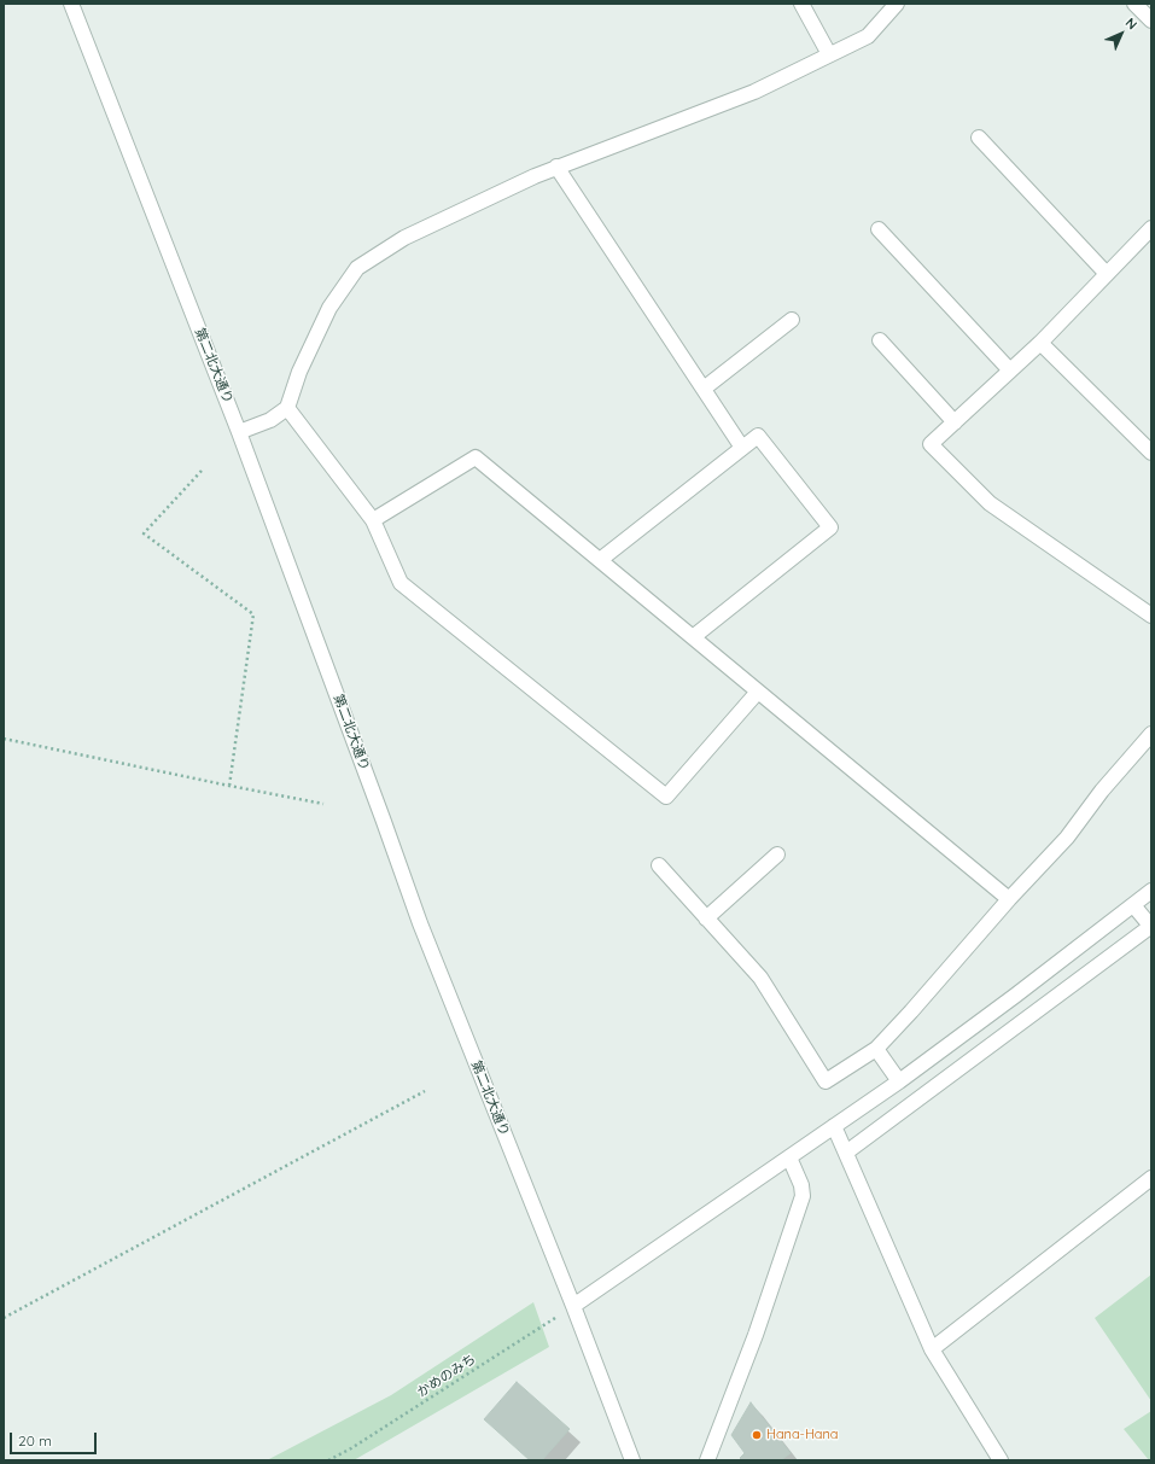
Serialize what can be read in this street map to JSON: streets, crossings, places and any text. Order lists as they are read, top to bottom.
{
  "streets": {
    "street": ["第二北大通り"],
    "path": ["かめのみち"]
  },
  "crossings": [
    ["第二北大通り", "かめのみち"]
  ],
  "places": ["Hana-Hana"],
  "scale_bar": "20 m",
  "north": "top right"
}
